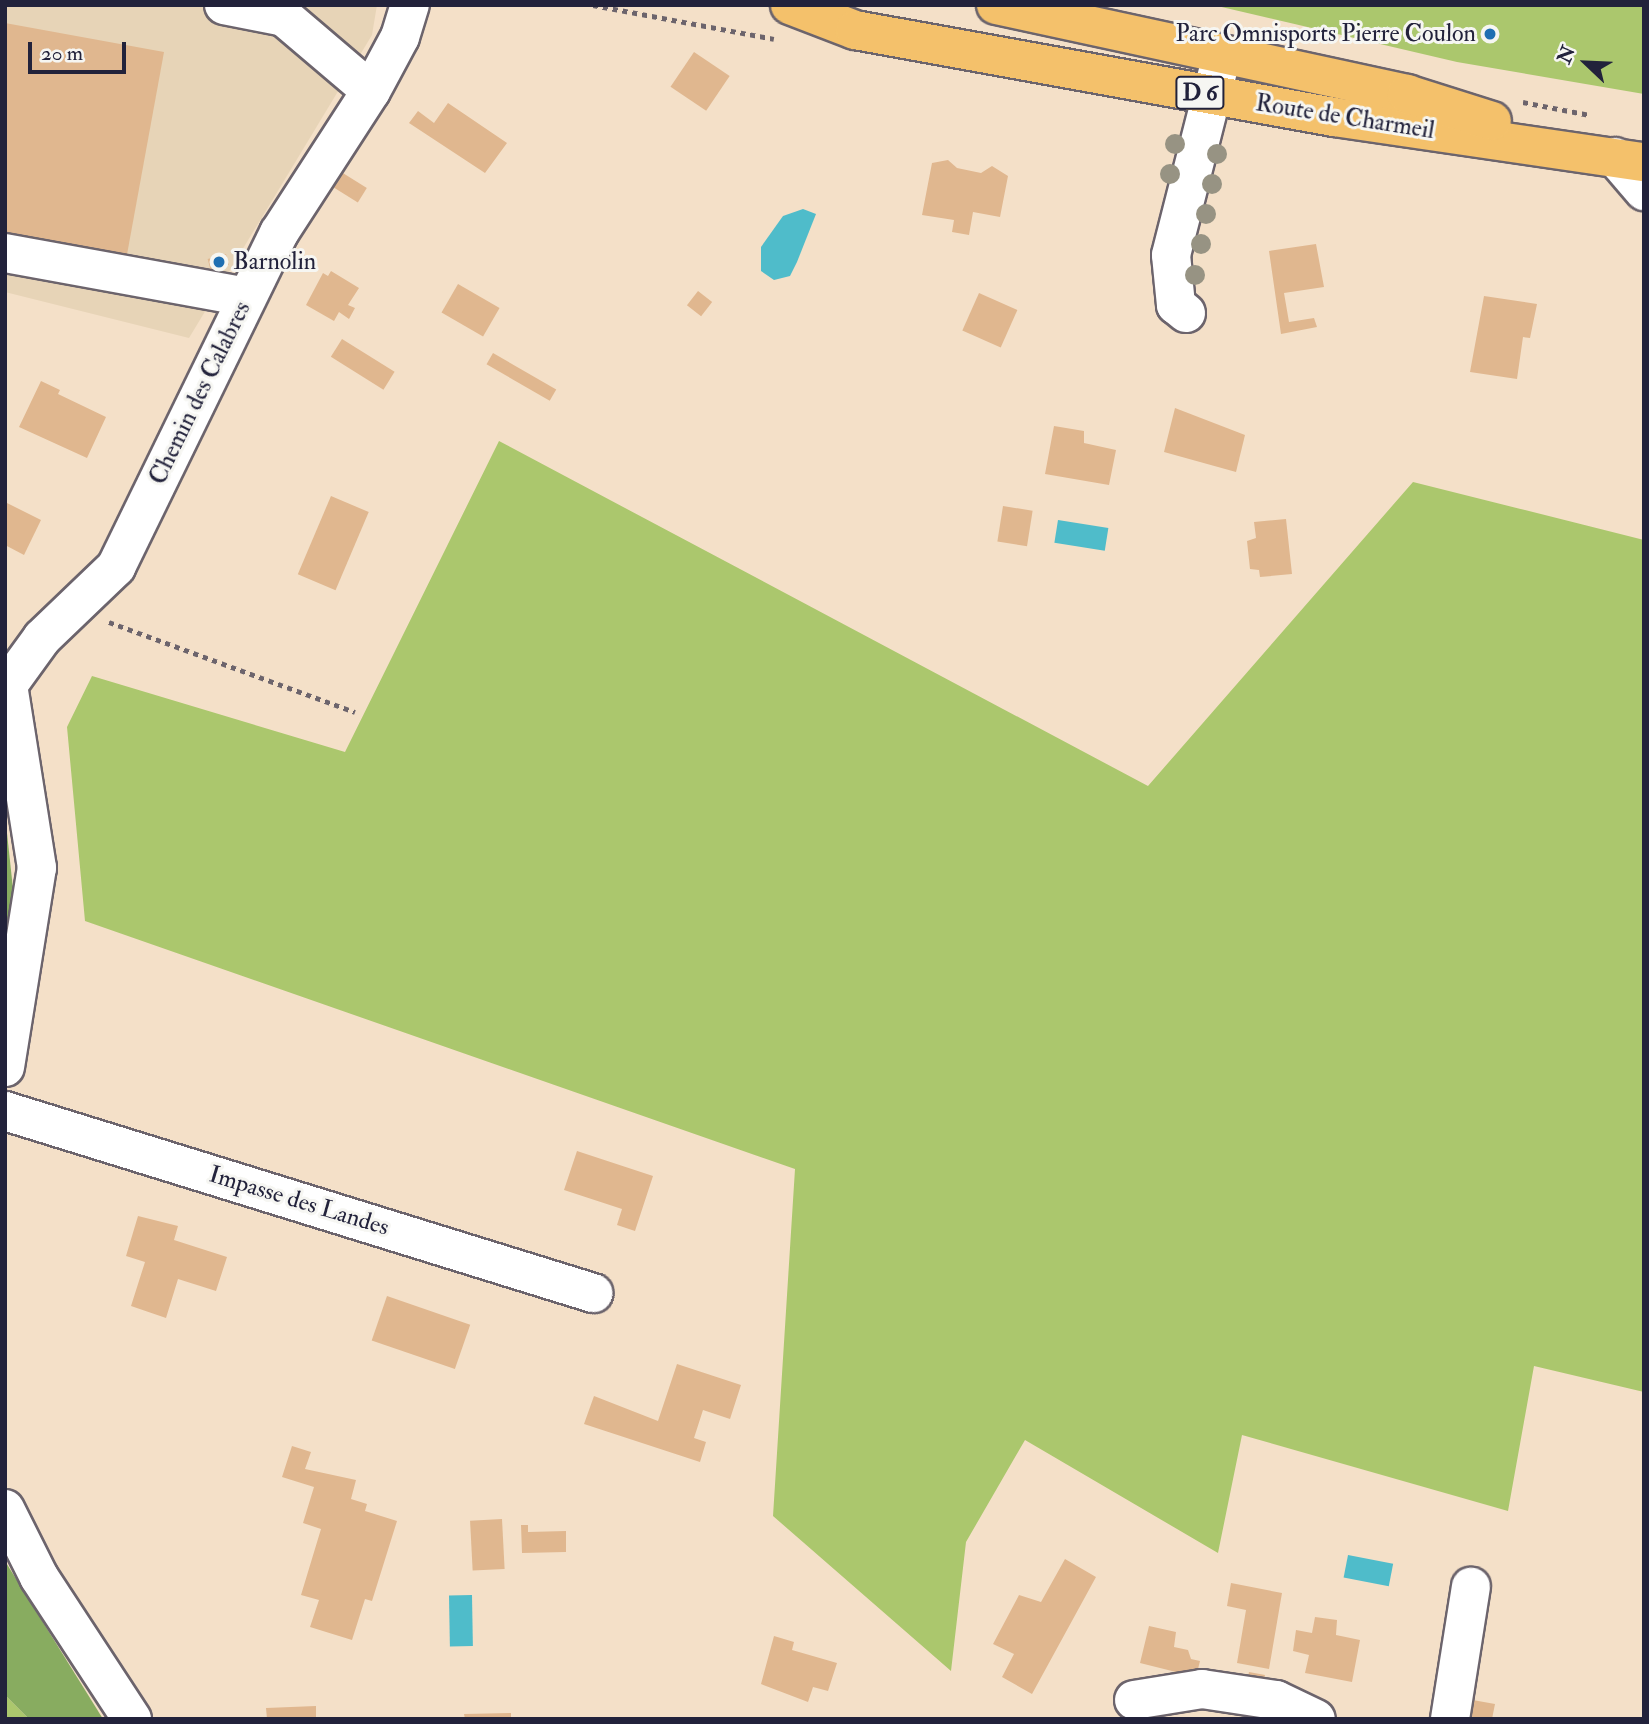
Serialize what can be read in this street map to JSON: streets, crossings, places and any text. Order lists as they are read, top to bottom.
{
  "streets": {
    "main road": ["D 6", "Route de Charmeil"],
    "street": ["Chemin des Calabres", "Impasse des Landes"]
  },
  "places": ["Parc Omnisports Pierre Coulon", "Barnolin"],
  "scale_bar": "20 m",
  "north": "top left"
}
